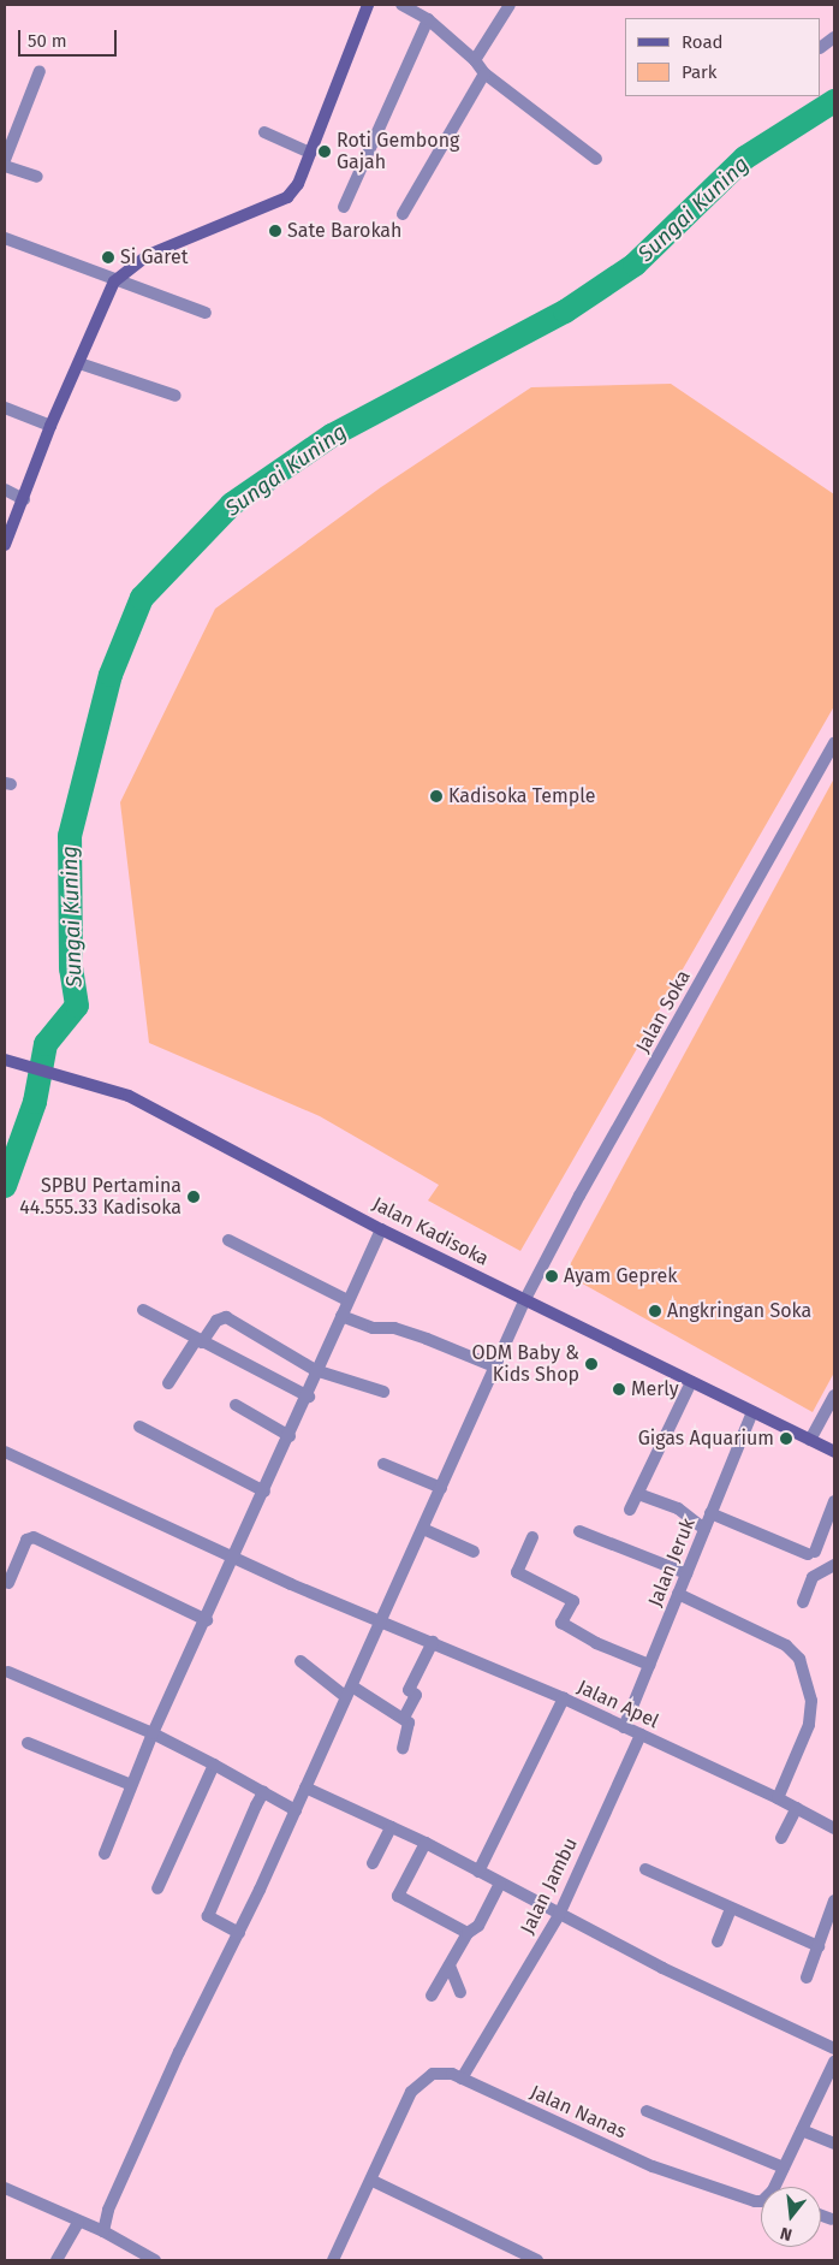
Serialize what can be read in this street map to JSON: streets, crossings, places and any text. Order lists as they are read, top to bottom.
{
  "streets": {
    "street": [
      "Jalan Soka",
      "Jalan Kadisoka",
      "Jalan Jeruk",
      "Jalan Apel",
      "Jalan Jambu",
      "Jalan Nanas"
    ]
  },
  "crossings": [
    ["Jalan Soka", "Jalan Kadisoka"],
    ["Jalan Soka", "Jalan Apel"],
    ["Jalan Kadisoka", "Jalan Jeruk"],
    ["Jalan Jeruk", "Jalan Apel"],
    ["Jalan Apel", "Jalan Jambu"],
    ["Jalan Jambu", "Jalan Nanas"]
  ],
  "water": ["Sungai Kuning"],
  "places": [
    "Roti Gembong Gajah",
    "Sate Barokah",
    "Si Garet",
    "Kadisoka Temple",
    "SPBU Pertamina 44.555.33 Kadisoka",
    "Ayam Geprek",
    "Angkringan Soka",
    "ODM Baby & Kids Shop",
    "Merly",
    "Gigas Aquarium"
  ],
  "legend": ["Road", "Park"],
  "scale_bar": "50 m",
  "north": "bottom"
}
